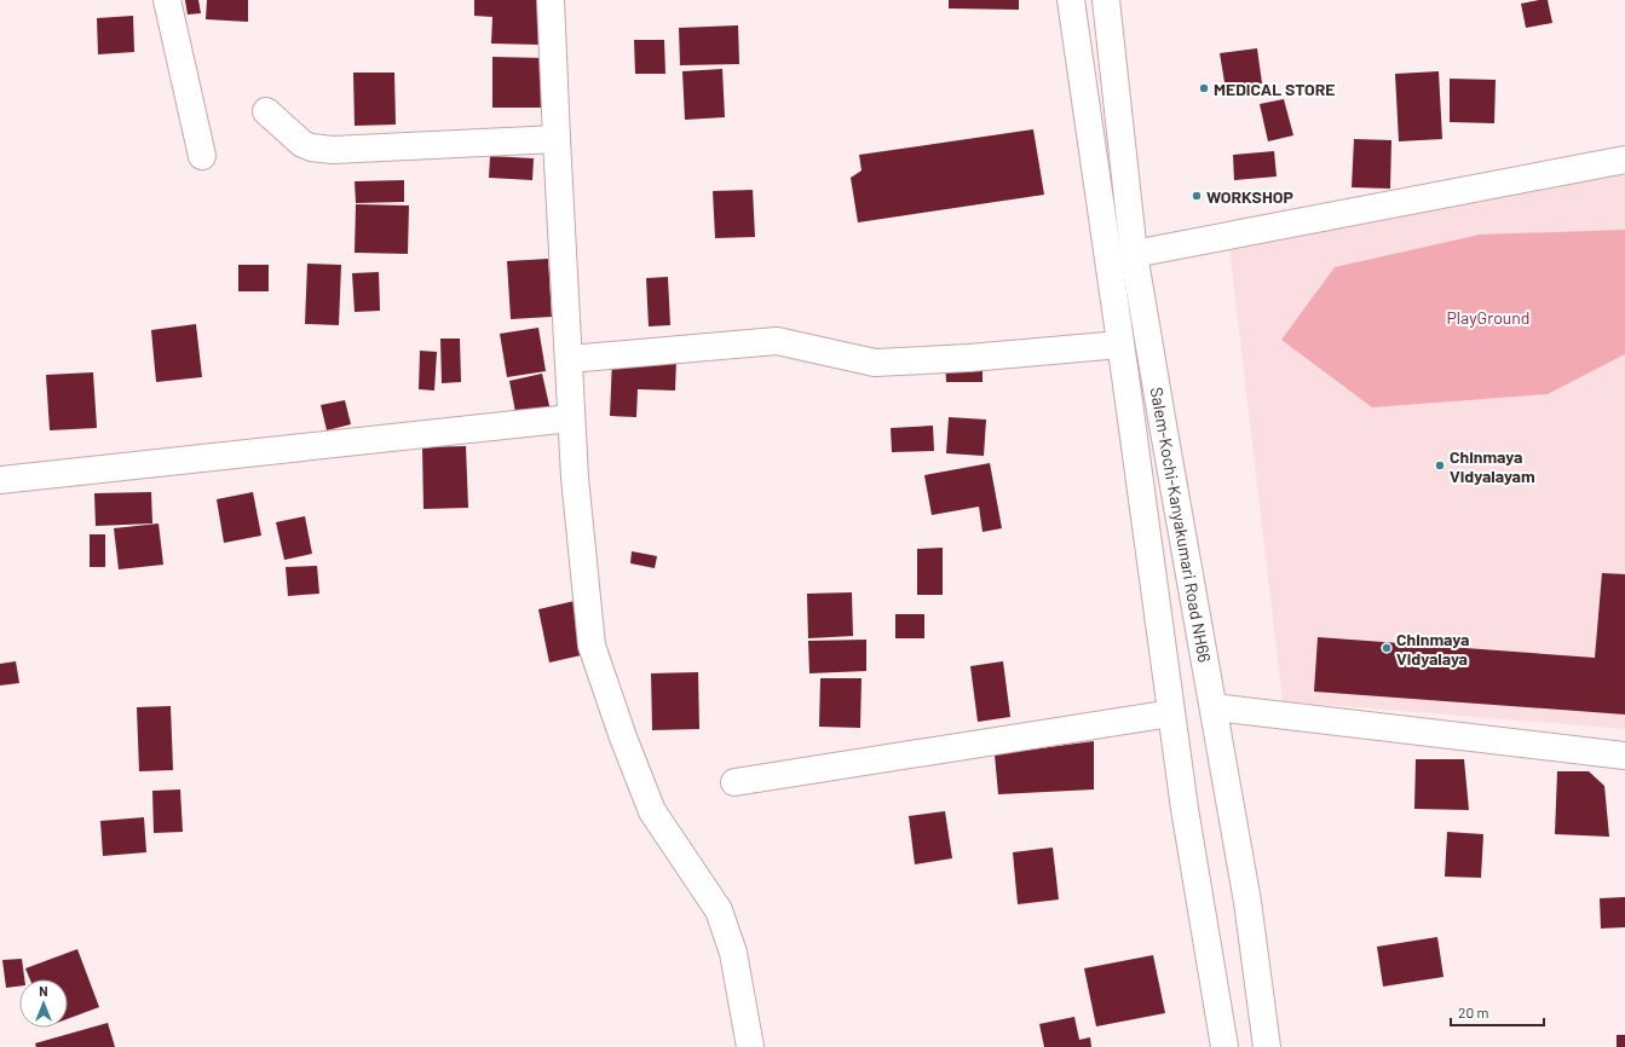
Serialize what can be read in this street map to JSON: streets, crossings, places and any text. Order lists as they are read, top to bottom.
{
  "streets": {
    "main road": ["Salem-Kochi-Kanyakumari Road NH66"]
  },
  "parks": ["PlayGround"],
  "places": [
    "MEDICAL STORE",
    "WORKSHOP",
    "Chinmaya Vidyalayam",
    "Chinmaya Vidyalaya"
  ],
  "scale_bar": "20 m",
  "north": "top"
}
